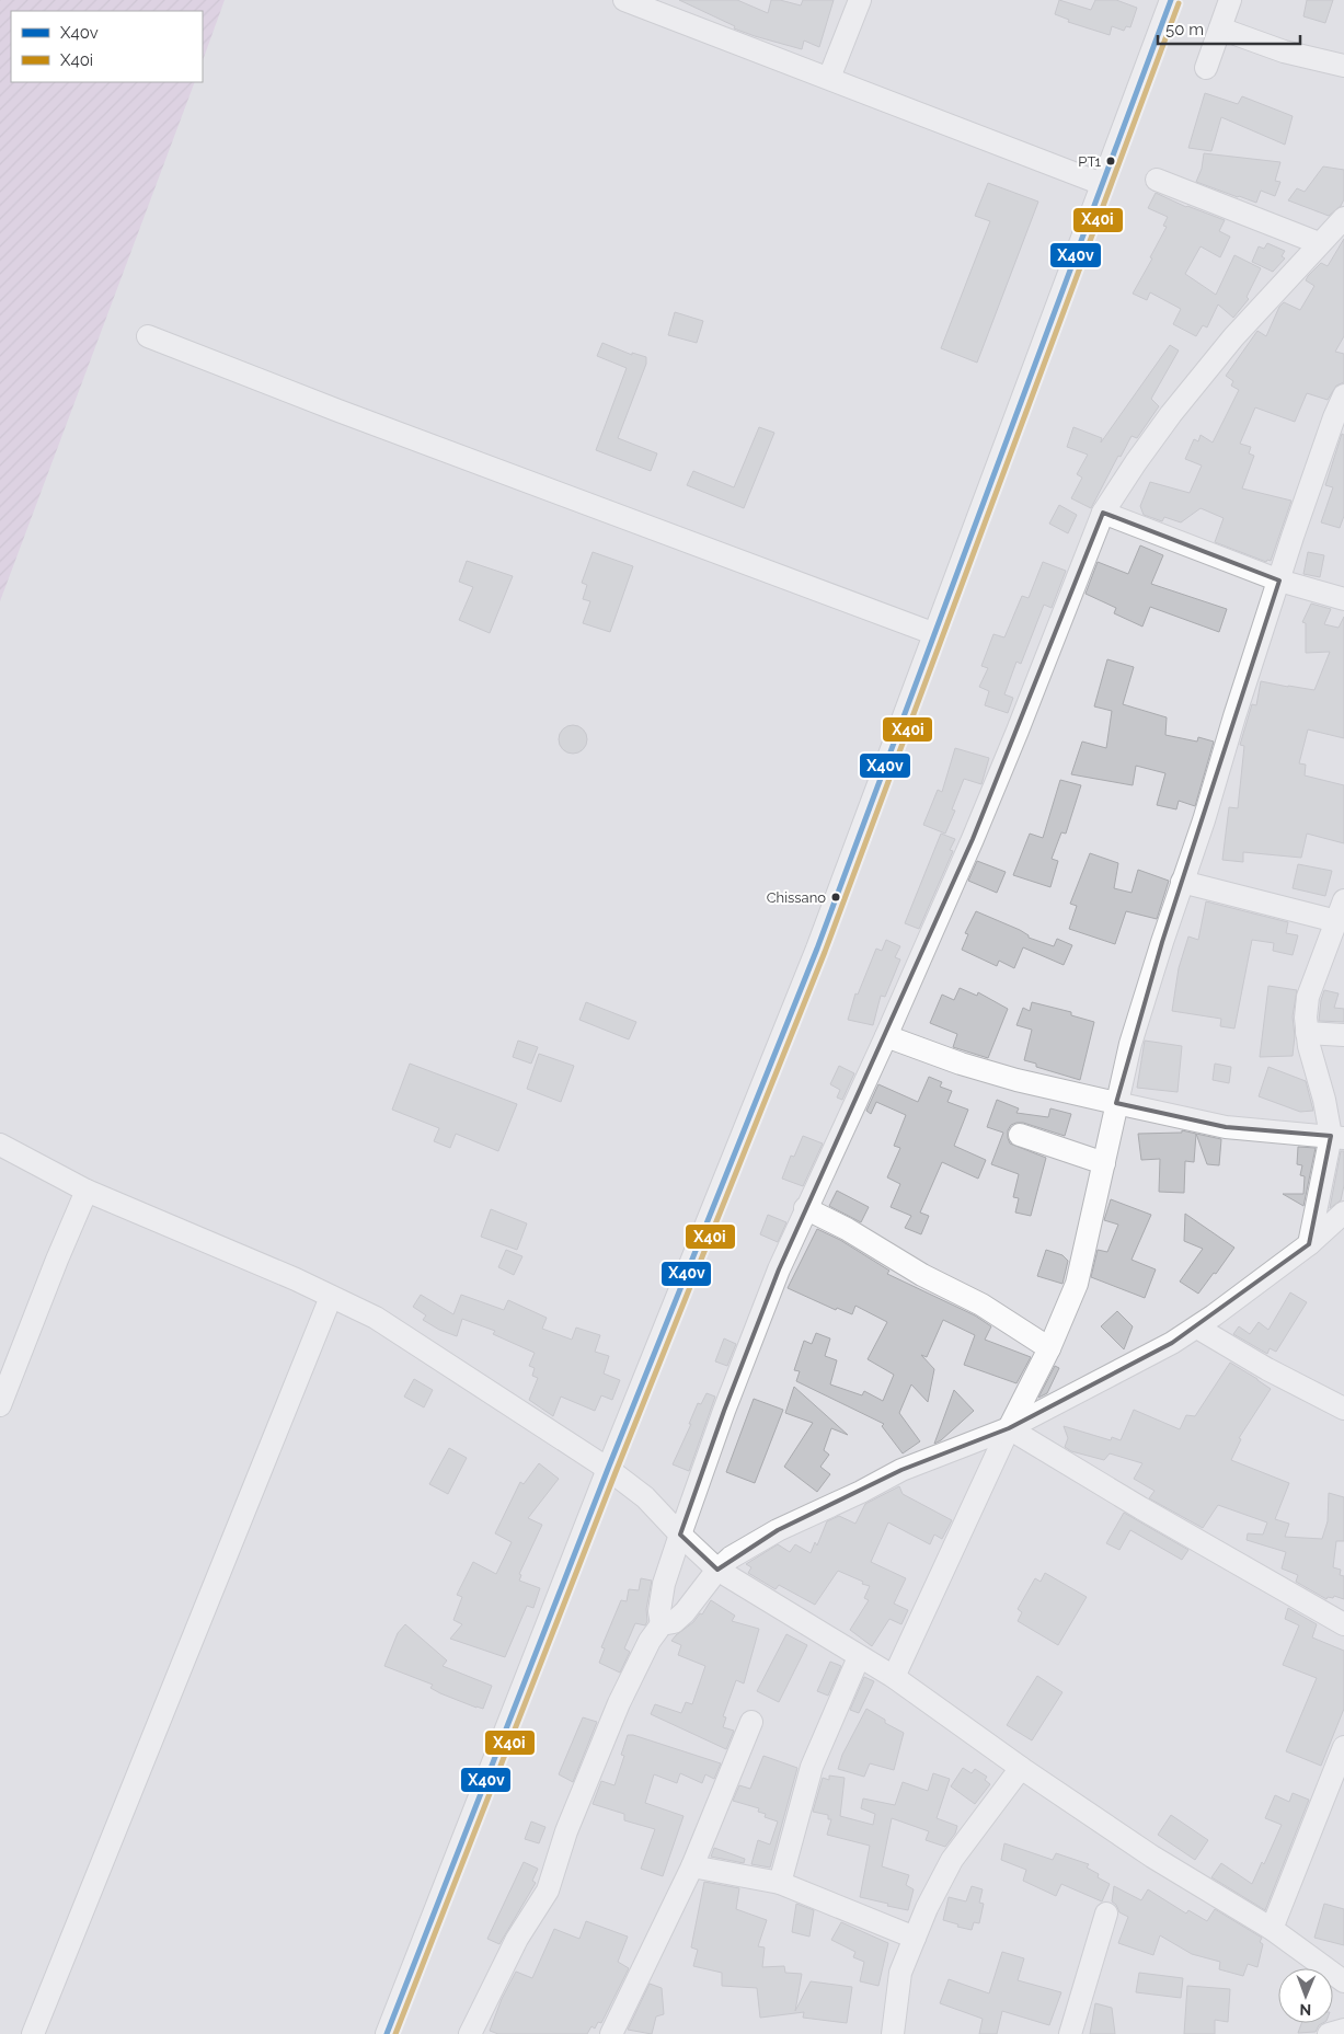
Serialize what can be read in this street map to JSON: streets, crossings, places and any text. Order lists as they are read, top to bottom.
{
  "places": ["PT1", "Chissano"],
  "lines": ["transit line X40v", "transit line X40i"],
  "legend": ["X40v", "X40i"],
  "scale_bar": "50 m",
  "north": "bottom"
}
